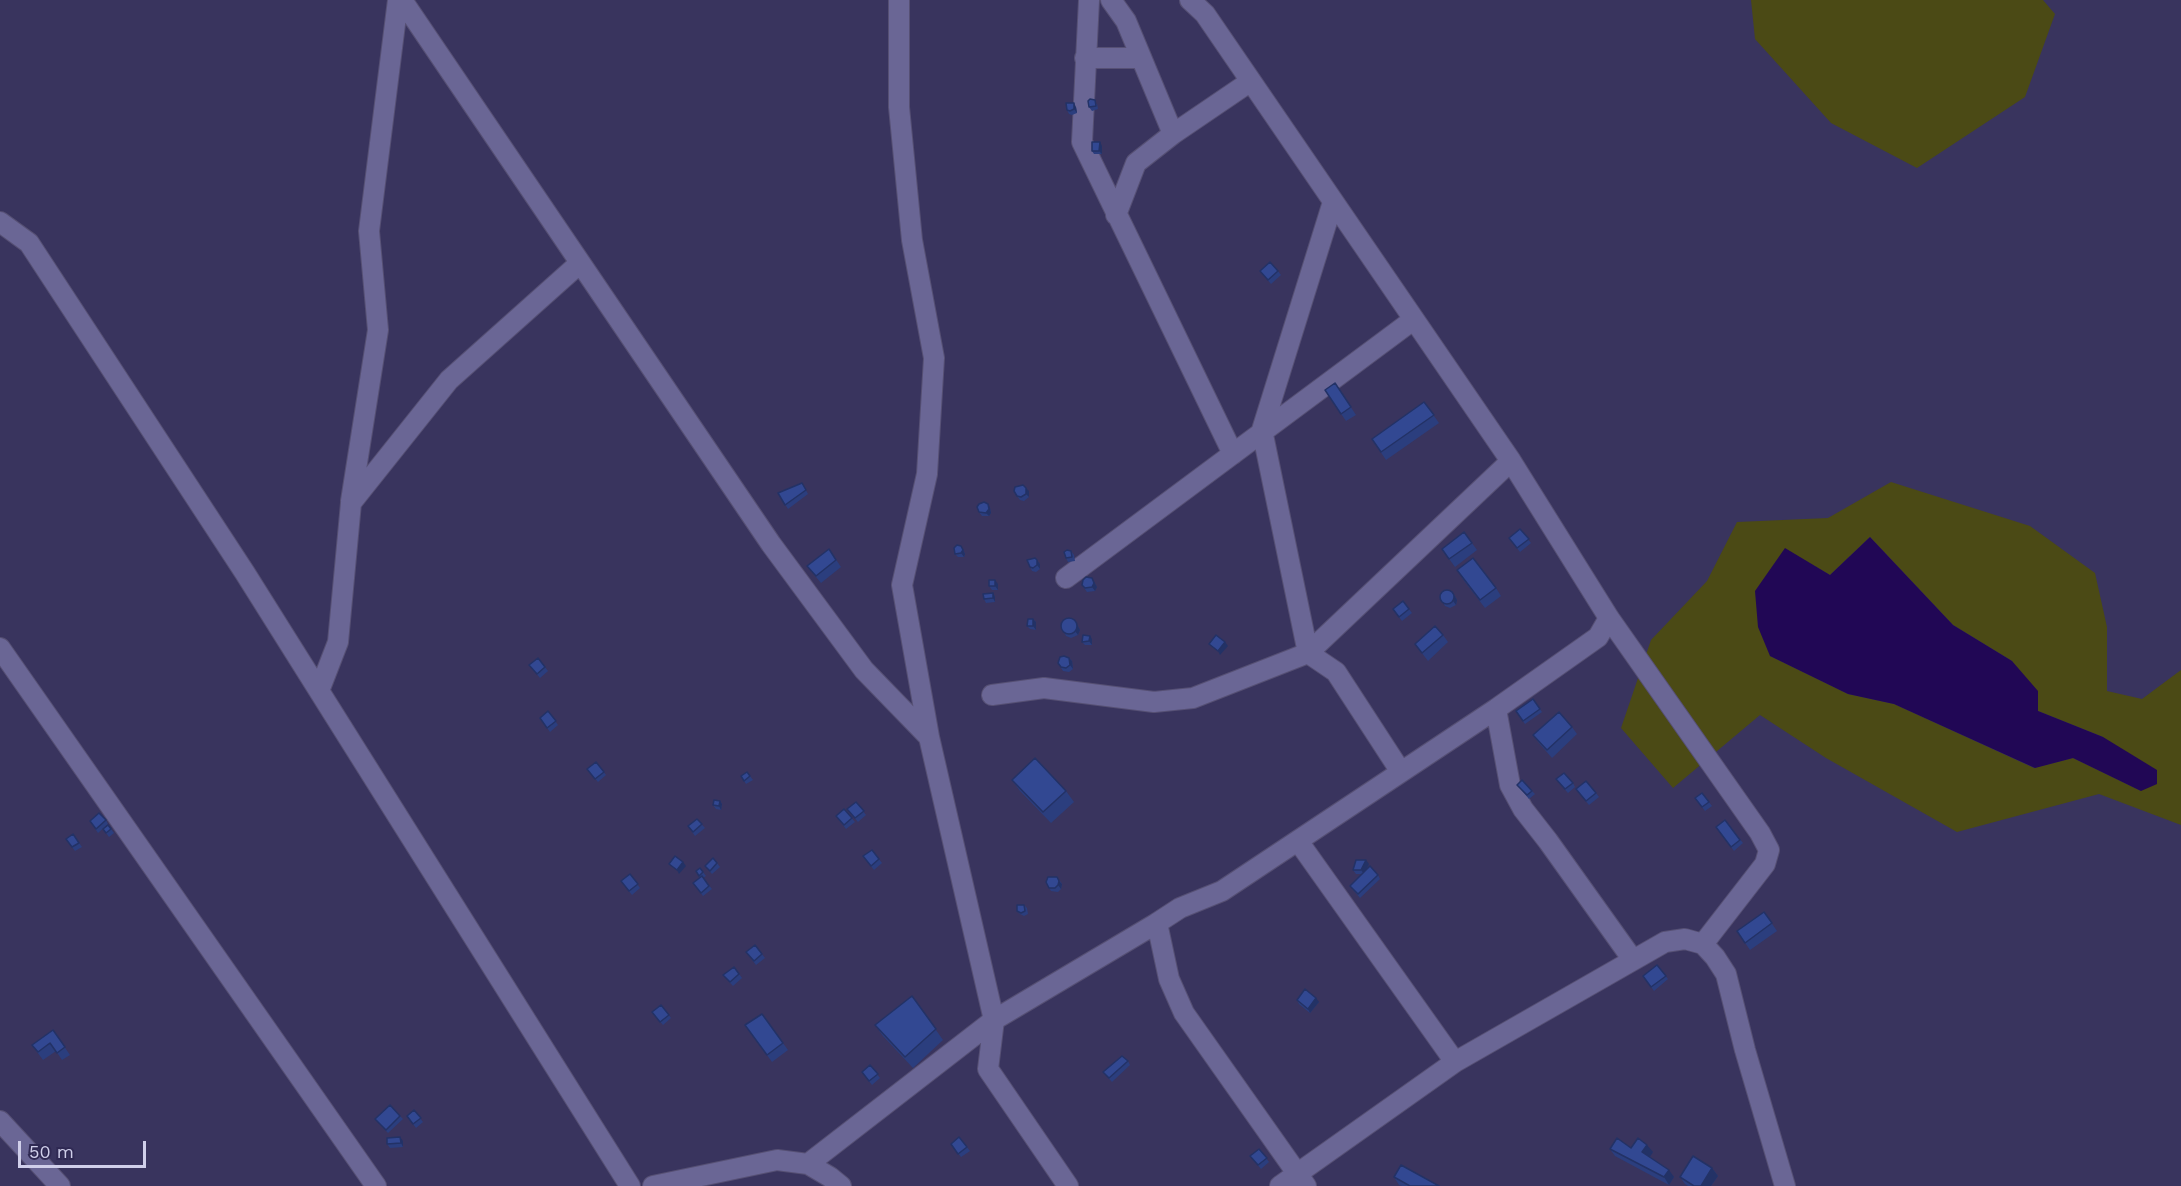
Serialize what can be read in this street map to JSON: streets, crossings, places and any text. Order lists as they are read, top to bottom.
{
  "scale_bar": "50 m"
}
